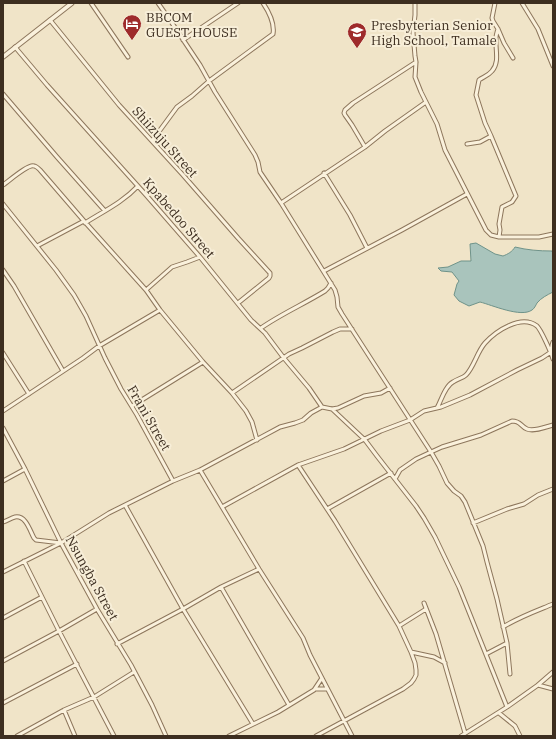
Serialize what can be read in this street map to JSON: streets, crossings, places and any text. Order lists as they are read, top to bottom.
{
  "streets": {
    "street": [
      "Shiizuju Street",
      "Kpabedoo Street",
      "Frani Street",
      "Nsungba Street"
    ]
  },
  "crossings": [
    ["Shiizuju Street", "Kpabedoo Street"]
  ],
  "places": {
    "hotel": ["BBCOM GUEST HOUSE"],
    "school or university": ["Presbyterian Senior High School, Tamale"]
  }
}
